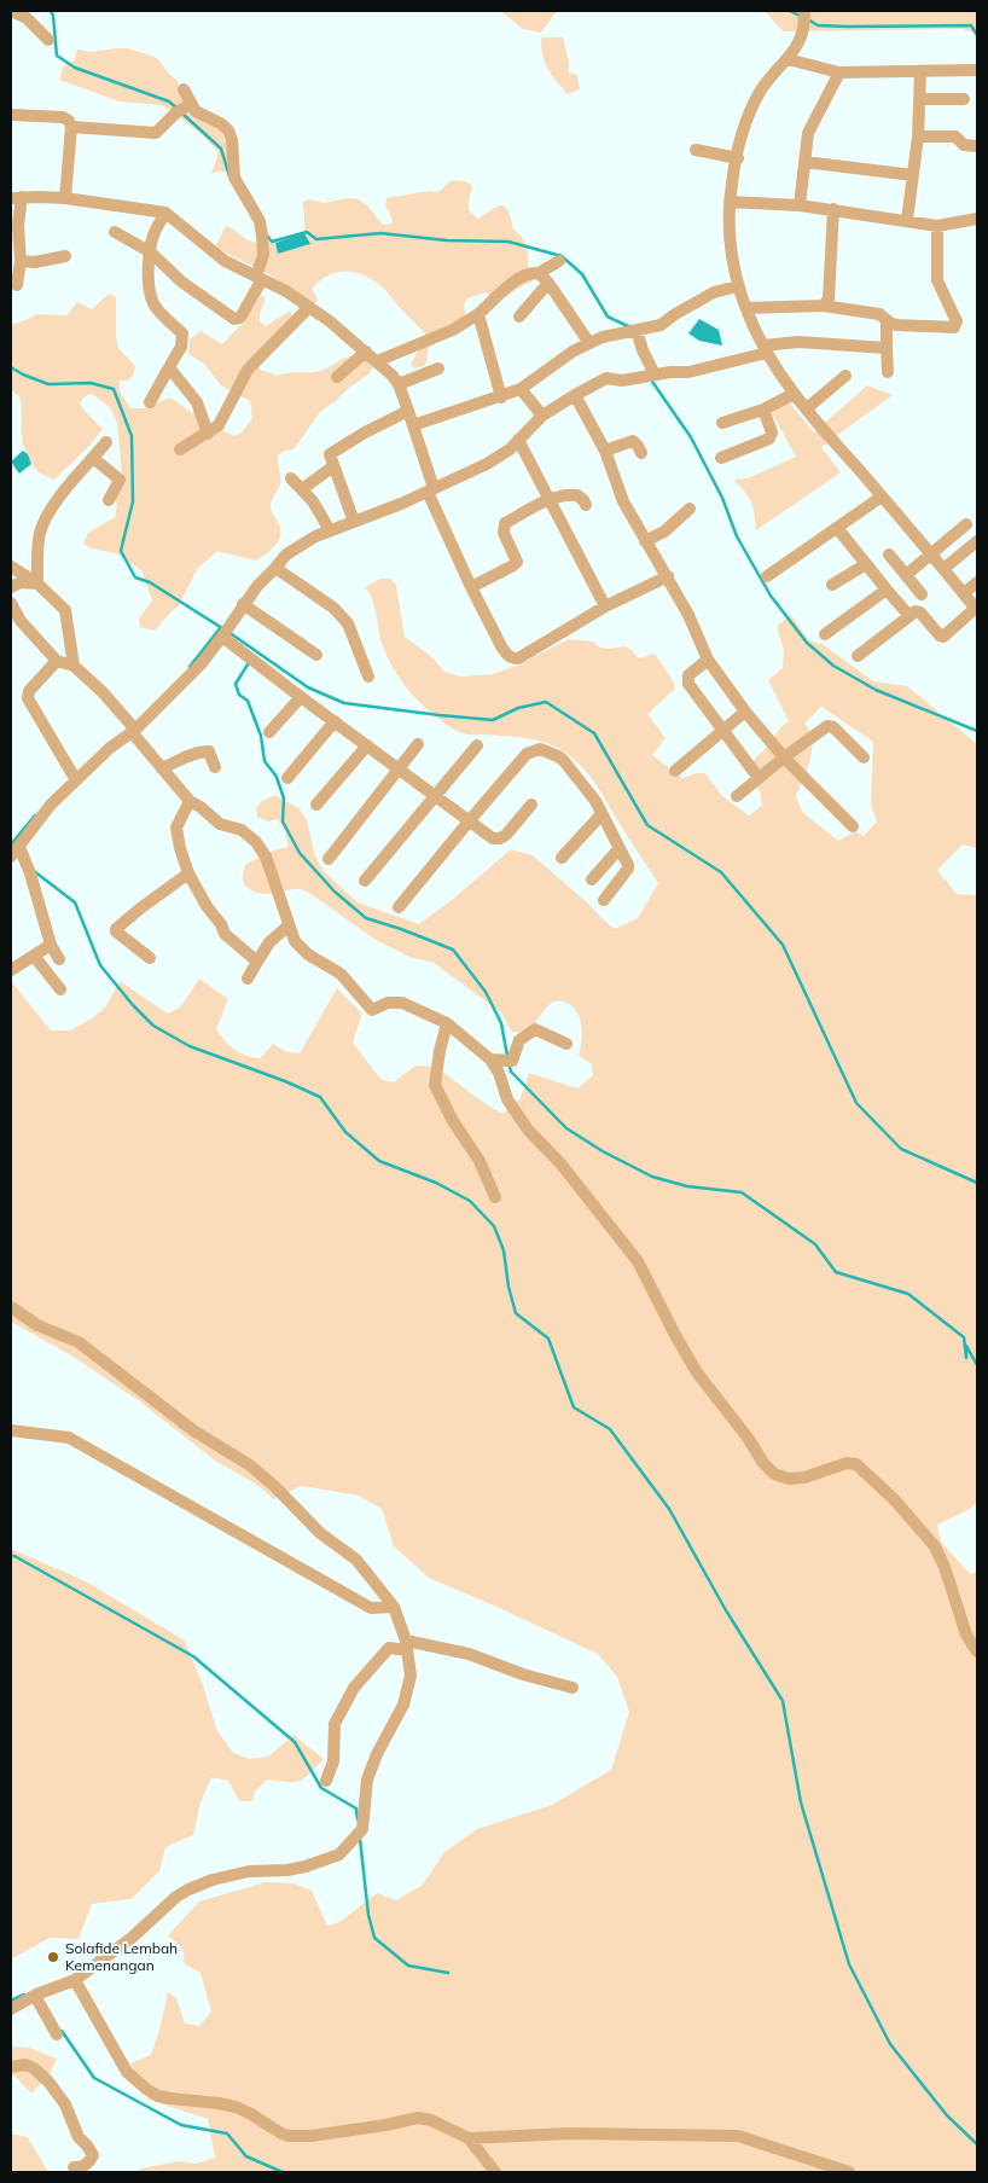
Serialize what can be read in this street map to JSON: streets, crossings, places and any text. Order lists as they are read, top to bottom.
{
  "places": ["Solafide Lembah Kemenangan"]
}
